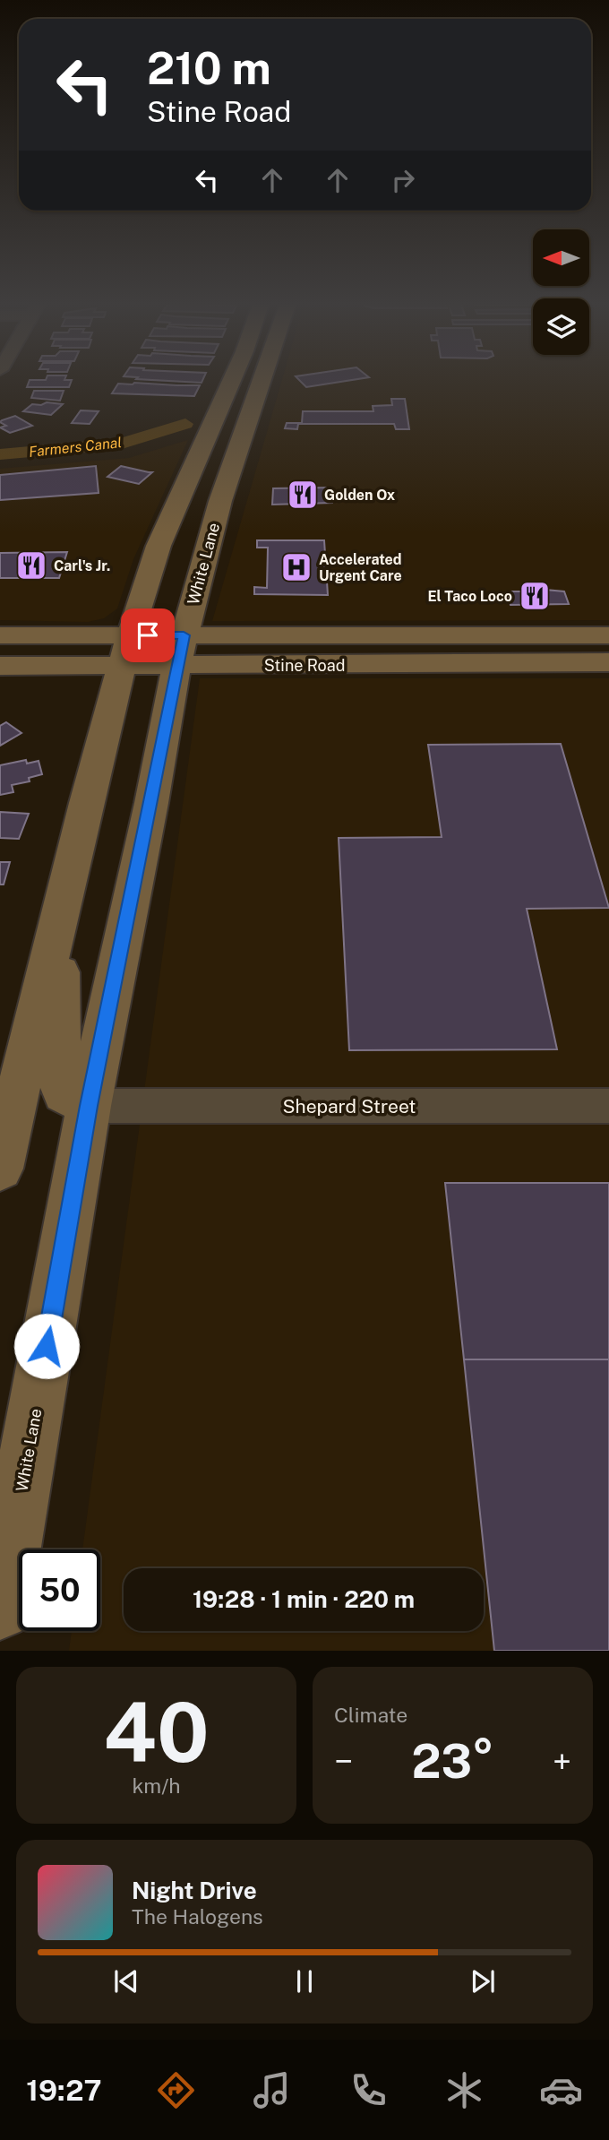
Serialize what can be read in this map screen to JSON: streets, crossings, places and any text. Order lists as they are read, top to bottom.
{
  "streets": {
    "main road": ["White Lane", "Stine Road"],
    "street": ["Shepard Street"]
  },
  "crossings": [
    ["White Lane", "Stine Road"],
    ["White Lane", "Shepard Street"]
  ],
  "water": ["Farmers Canal"],
  "places": {
    "restaurant": ["Golden Ox", "Carl's Jr.", "El Taco Loco"],
    "hospital": ["Accelerated Urgent Care"]
  },
  "north": "left",
  "page": {
    "turn": ["210 m", "Stine Road"],
    "limit": "50",
    "trip": "19:28 · 1 min · 220 m",
    "tile": [
      ["40", "km/h"],
      "Climate"
    ],
    "heat": ["−", "23°", "+"],
    "song": ["Night Drive", "The Halogens"],
    "tabs": "19:27"
  }
}
